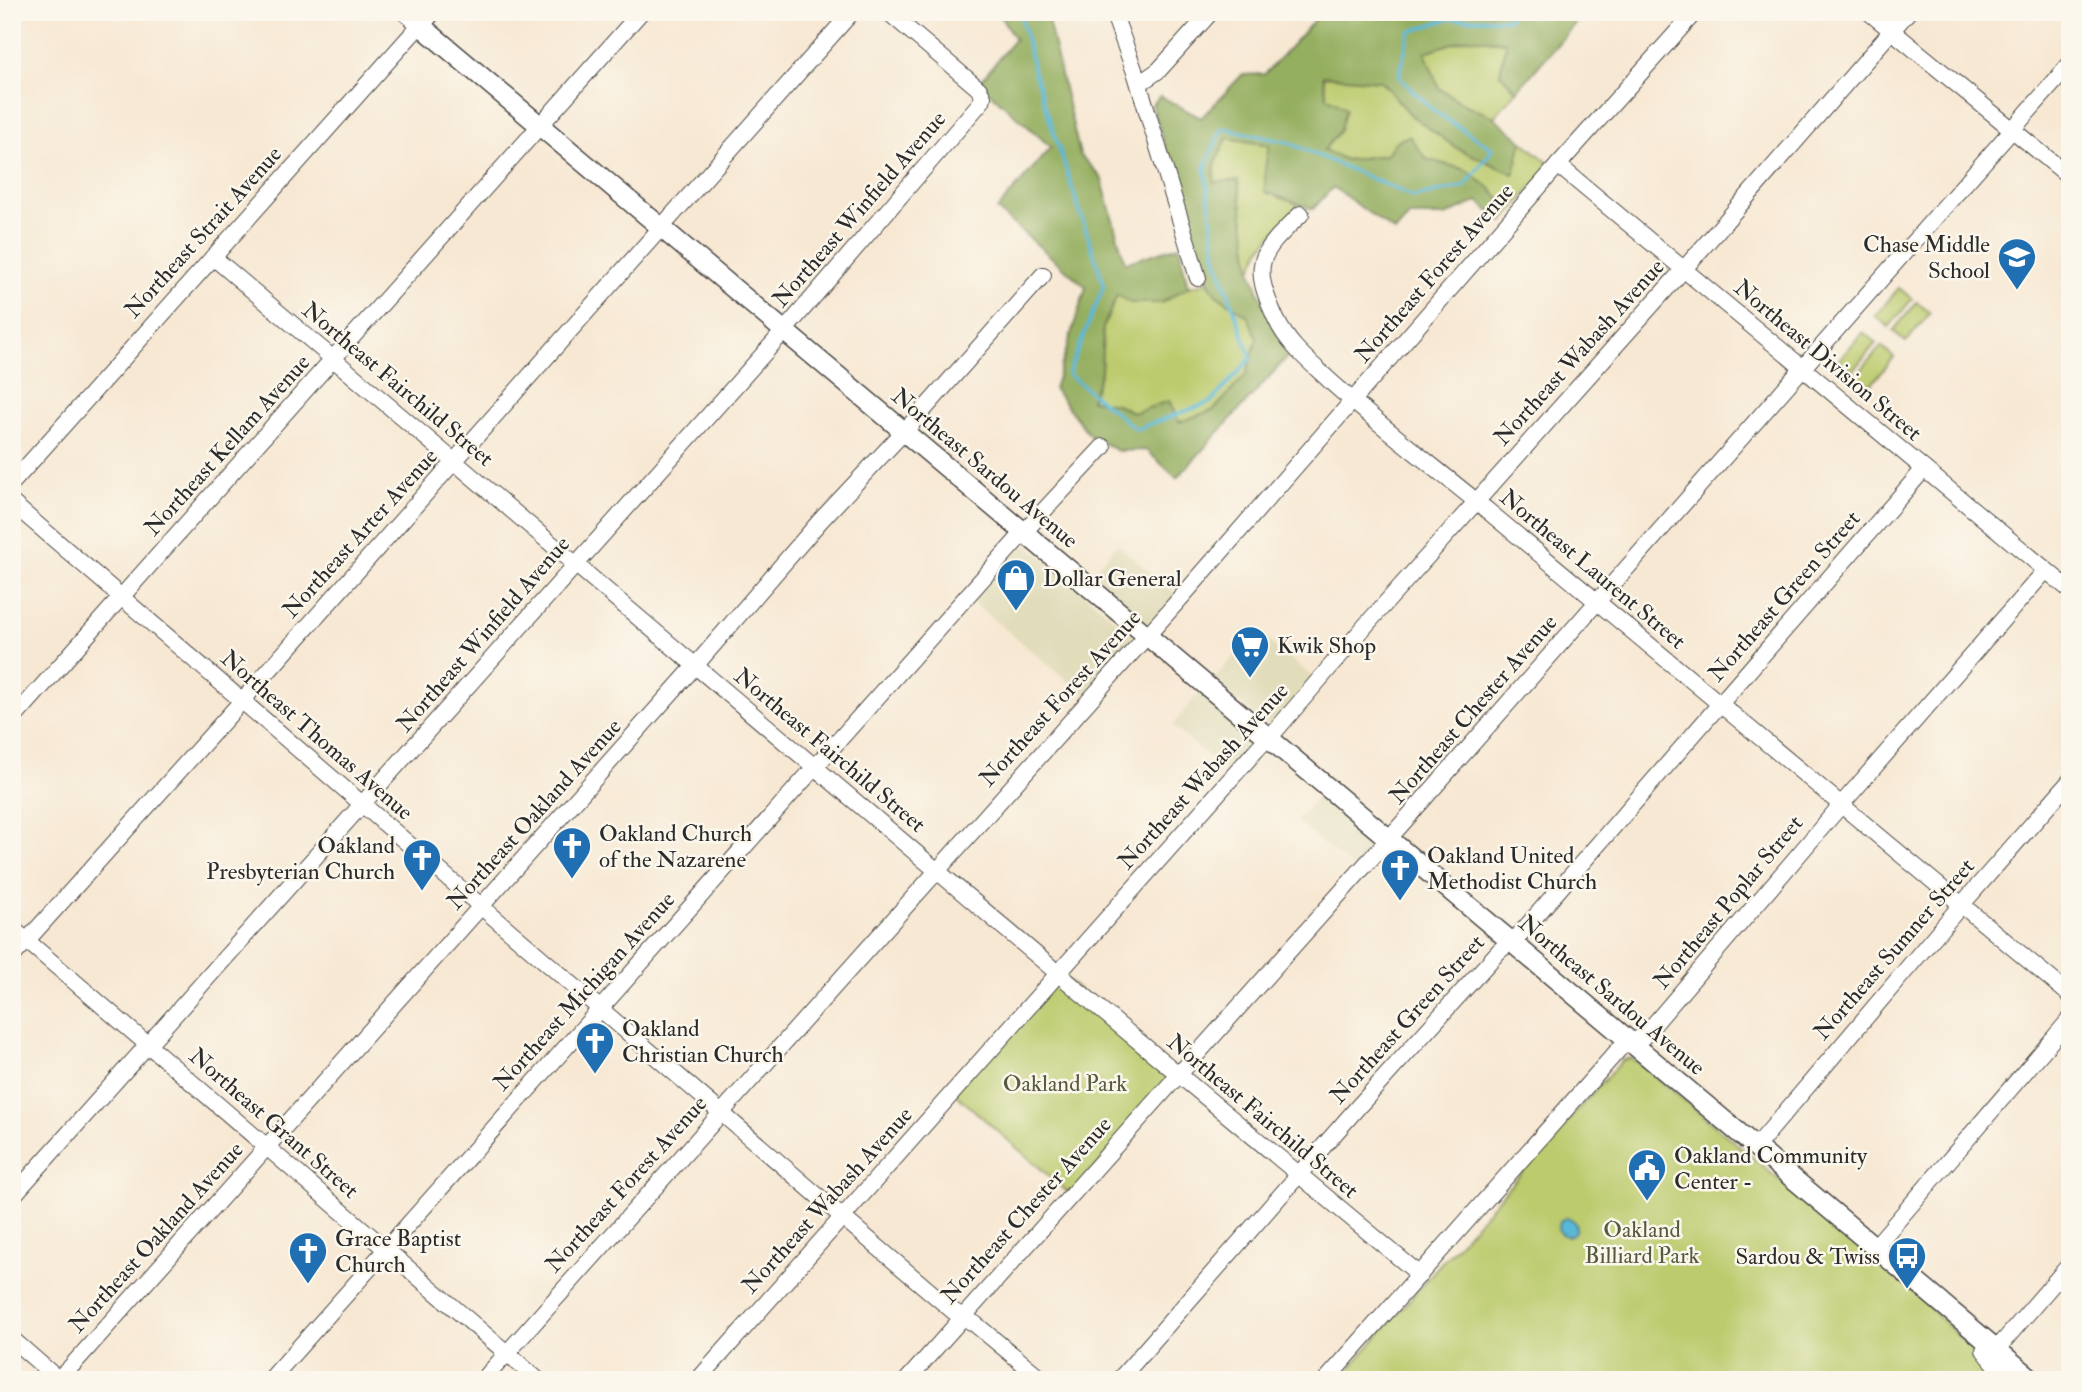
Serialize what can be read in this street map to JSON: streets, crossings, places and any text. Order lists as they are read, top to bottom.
{
  "streets": {
    "main road": ["Northeast Sardou Avenue"],
    "street": [
      "Northeast Winfield Avenue",
      "Northeast Strait Avenue",
      "Northeast Forest Avenue",
      "Northeast Wabash Avenue",
      "Northeast Division Street",
      "Northeast Fairchild Street",
      "Northeast Kellam Avenue",
      "Northeast Arter Avenue",
      "Northeast Laurent Street",
      "Northeast Green Street",
      "Northeast Chester Avenue",
      "Northeast Thomas Avenue",
      "Northeast Oakland Avenue",
      "Northeast Poplar Street",
      "Northeast Sumner Street",
      "Northeast Michigan Avenue",
      "Northeast Grant Street"
    ]
  },
  "crossings": [
    ["Northeast Winfield Avenue", "Northeast Fairchild Street"],
    ["Northeast Winfield Avenue", "Northeast Sardou Avenue"],
    ["Northeast Winfield Avenue", "Northeast Thomas Avenue"],
    ["Northeast Winfield Avenue", "Northeast Grant Street"],
    ["Northeast Strait Avenue", "Northeast Fairchild Street"],
    ["Northeast Strait Avenue", "Northeast Sardou Avenue"],
    ["Northeast Forest Avenue", "Northeast Division Street"],
    ["Northeast Forest Avenue", "Northeast Fairchild Street"],
    ["Northeast Forest Avenue", "Northeast Sardou Avenue"],
    ["Northeast Forest Avenue", "Northeast Laurent Street"],
    ["Northeast Forest Avenue", "Northeast Thomas Avenue"],
    ["Northeast Forest Avenue", "Northeast Grant Street"],
    ["Northeast Wabash Avenue", "Northeast Division Street"],
    ["Northeast Wabash Avenue", "Northeast Fairchild Street"],
    ["Northeast Wabash Avenue", "Northeast Sardou Avenue"],
    ["Northeast Wabash Avenue", "Northeast Laurent Street"],
    ["Northeast Wabash Avenue", "Northeast Thomas Avenue"],
    ["Northeast Division Street", "Northeast Green Street"],
    ["Northeast Division Street", "Northeast Chester Avenue"],
    ["Northeast Division Street", "Northeast Poplar Street"],
    ["Northeast Fairchild Street", "Northeast Kellam Avenue"],
    ["Northeast Fairchild Street", "Northeast Arter Avenue"],
    ["Northeast Fairchild Street", "Northeast Green Street"],
    ["Northeast Fairchild Street", "Northeast Chester Avenue"],
    ["Northeast Fairchild Street", "Northeast Oakland Avenue"],
    ["Northeast Fairchild Street", "Northeast Poplar Street"],
    ["Northeast Fairchild Street", "Northeast Michigan Avenue"],
    ["Northeast Kellam Avenue", "Northeast Sardou Avenue"],
    ["Northeast Kellam Avenue", "Northeast Thomas Avenue"],
    ["Northeast Sardou Avenue", "Northeast Arter Avenue"],
    ["Northeast Sardou Avenue", "Northeast Green Street"],
    ["Northeast Sardou Avenue", "Northeast Chester Avenue"],
    ["Northeast Sardou Avenue", "Northeast Oakland Avenue"],
    ["Northeast Sardou Avenue", "Northeast Poplar Street"],
    ["Northeast Sardou Avenue", "Northeast Sumner Street"],
    ["Northeast Sardou Avenue", "Northeast Michigan Avenue"],
    ["Northeast Arter Avenue", "Northeast Thomas Avenue"],
    ["Northeast Arter Avenue", "Northeast Grant Street"],
    ["Northeast Laurent Street", "Northeast Green Street"],
    ["Northeast Laurent Street", "Northeast Chester Avenue"],
    ["Northeast Laurent Street", "Northeast Poplar Street"],
    ["Northeast Laurent Street", "Northeast Sumner Street"],
    ["Northeast Chester Avenue", "Northeast Thomas Avenue"],
    ["Northeast Thomas Avenue", "Northeast Oakland Avenue"],
    ["Northeast Thomas Avenue", "Northeast Michigan Avenue"],
    ["Northeast Oakland Avenue", "Northeast Grant Street"],
    ["Northeast Michigan Avenue", "Northeast Grant Street"]
  ],
  "parks": ["Oakland Park", "Oakland Billiard Park"],
  "places": {
    "school or university": ["Chase Middle School"],
    "shop": ["Dollar General"],
    "supermarket": ["Kwik Shop"],
    "church": [
      "Oakland Church of the Nazarene",
      "Oakland Presbyterian Church",
      "Oakland United Methodist Church",
      "Oakland Christian Church",
      "Grace Baptist Church"
    ],
    "public building": ["Oakland Community Center -"],
    "bus stop": ["Sardou & Twiss"]
  }
}
